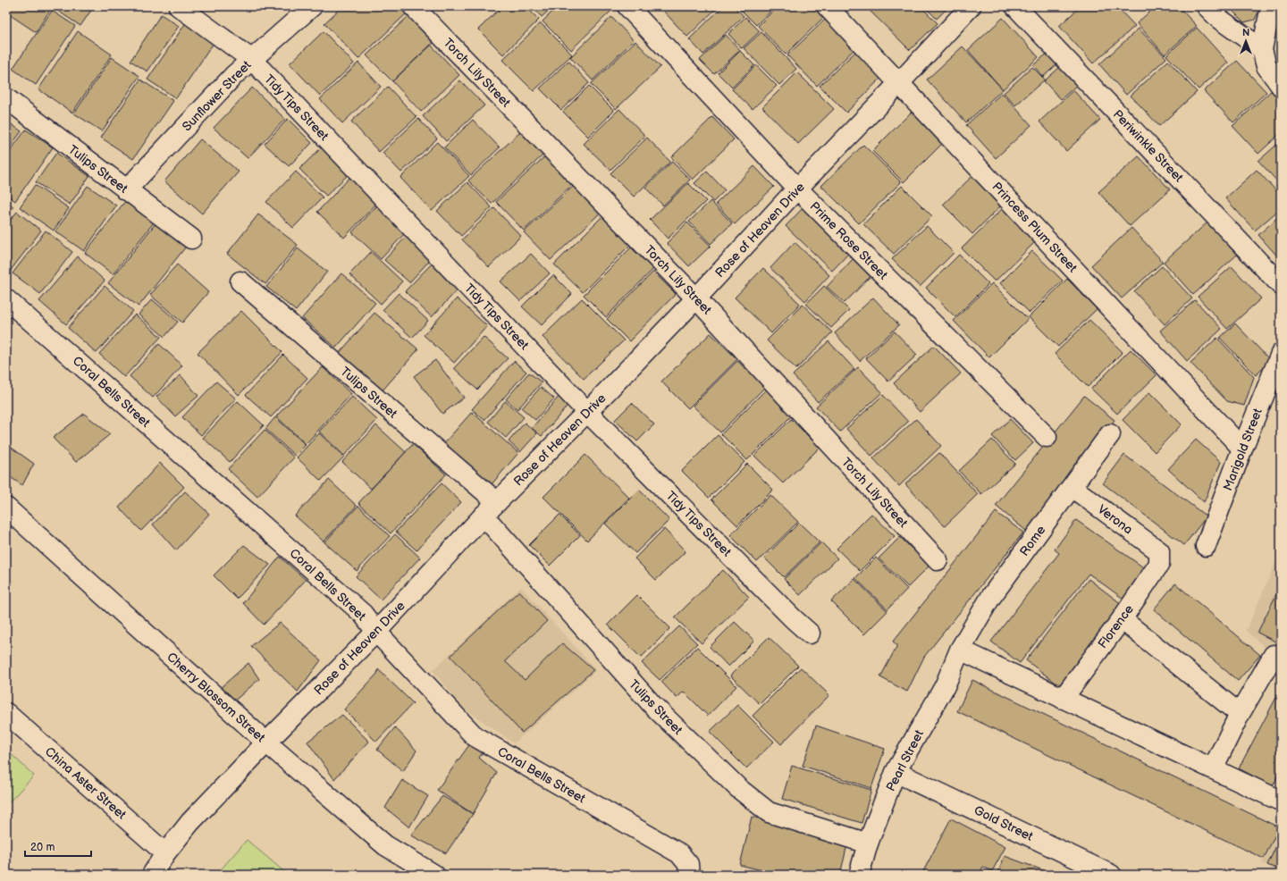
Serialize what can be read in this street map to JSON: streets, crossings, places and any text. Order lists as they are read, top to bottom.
{
  "streets": {
    "street": [
      "Torch Lily Street",
      "Sunflower Street",
      "Tidy Tips Street",
      "Periwinkle Street",
      "Tulips Street",
      "Princess Plum Street",
      "Rose of Heaven Drive",
      "Prime Rose Street",
      "Coral Bells Street",
      "Marigold Street",
      "Verona",
      "Rome",
      "Florence",
      "Cherry Blossom Street",
      "Pearl Street",
      "China Aster Street",
      "Gold Street"
    ]
  },
  "crossings": [
    ["Torch Lily Street", "Rose of Heaven Drive"],
    ["Sunflower Street", "Tidy Tips Street"],
    ["Sunflower Street", "Tulips Street"],
    ["Tidy Tips Street", "Rose of Heaven Drive"],
    ["Tulips Street", "Rose of Heaven Drive"],
    ["Tulips Street", "Pearl Street"],
    ["Princess Plum Street", "Rose of Heaven Drive"],
    ["Princess Plum Street", "Marigold Street"],
    ["Rose of Heaven Drive", "Prime Rose Street"],
    ["Rose of Heaven Drive", "Coral Bells Street"],
    ["Rose of Heaven Drive", "Cherry Blossom Street"],
    ["Rose of Heaven Drive", "China Aster Street"],
    ["Verona", "Rome"],
    ["Verona", "Florence"],
    ["Rome", "Pearl Street"],
    ["Pearl Street", "Gold Street"]
  ],
  "scale_bar": "20 m",
  "north": "top"
}
